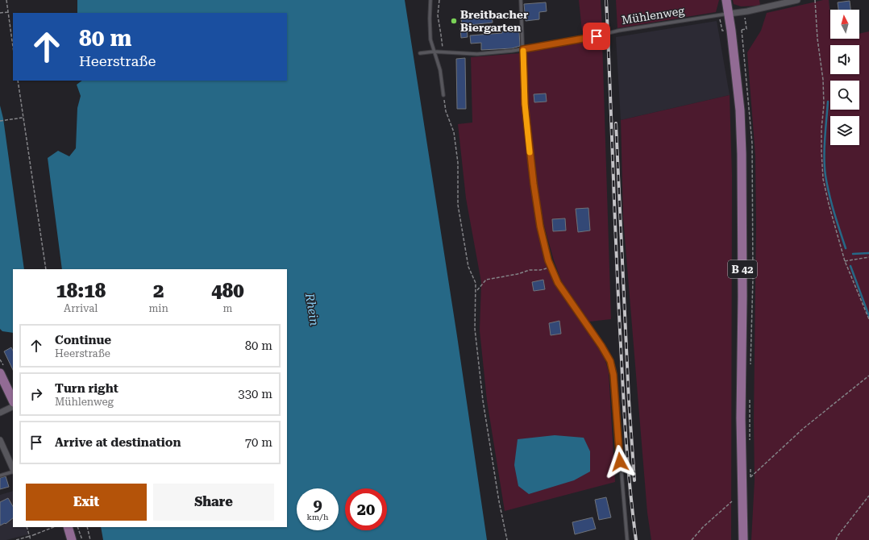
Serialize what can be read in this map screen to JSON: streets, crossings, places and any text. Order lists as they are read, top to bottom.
{
  "streets": {
    "main road": ["B 42"],
    "street": ["Mühlenweg"]
  },
  "crossings": [
    ["Mühlenweg", "B 42"]
  ],
  "water": ["Rhein"],
  "places": ["Breitbacher Biergarten"],
  "north": "top",
  "page": {
    "turn": ["80 m", "Heerstraße"],
    "eta": [
      "18:18",
      "Arrival",
      "2",
      "min",
      "480",
      "m"
    ],
    "list": [
      {
        "name": "Continue",
        "note": "Heerstraße",
        "value": "80 m"
      },
      {
        "name": "Turn right",
        "note": "Mühlenweg",
        "value": "330 m"
      },
      {
        "name": "Arrive at destination",
        "value": "70 m"
      }
    ],
    "buttons": ["Exit", "Share"],
    "speed": "9 km/h",
    "limit": "20"
  }
}
